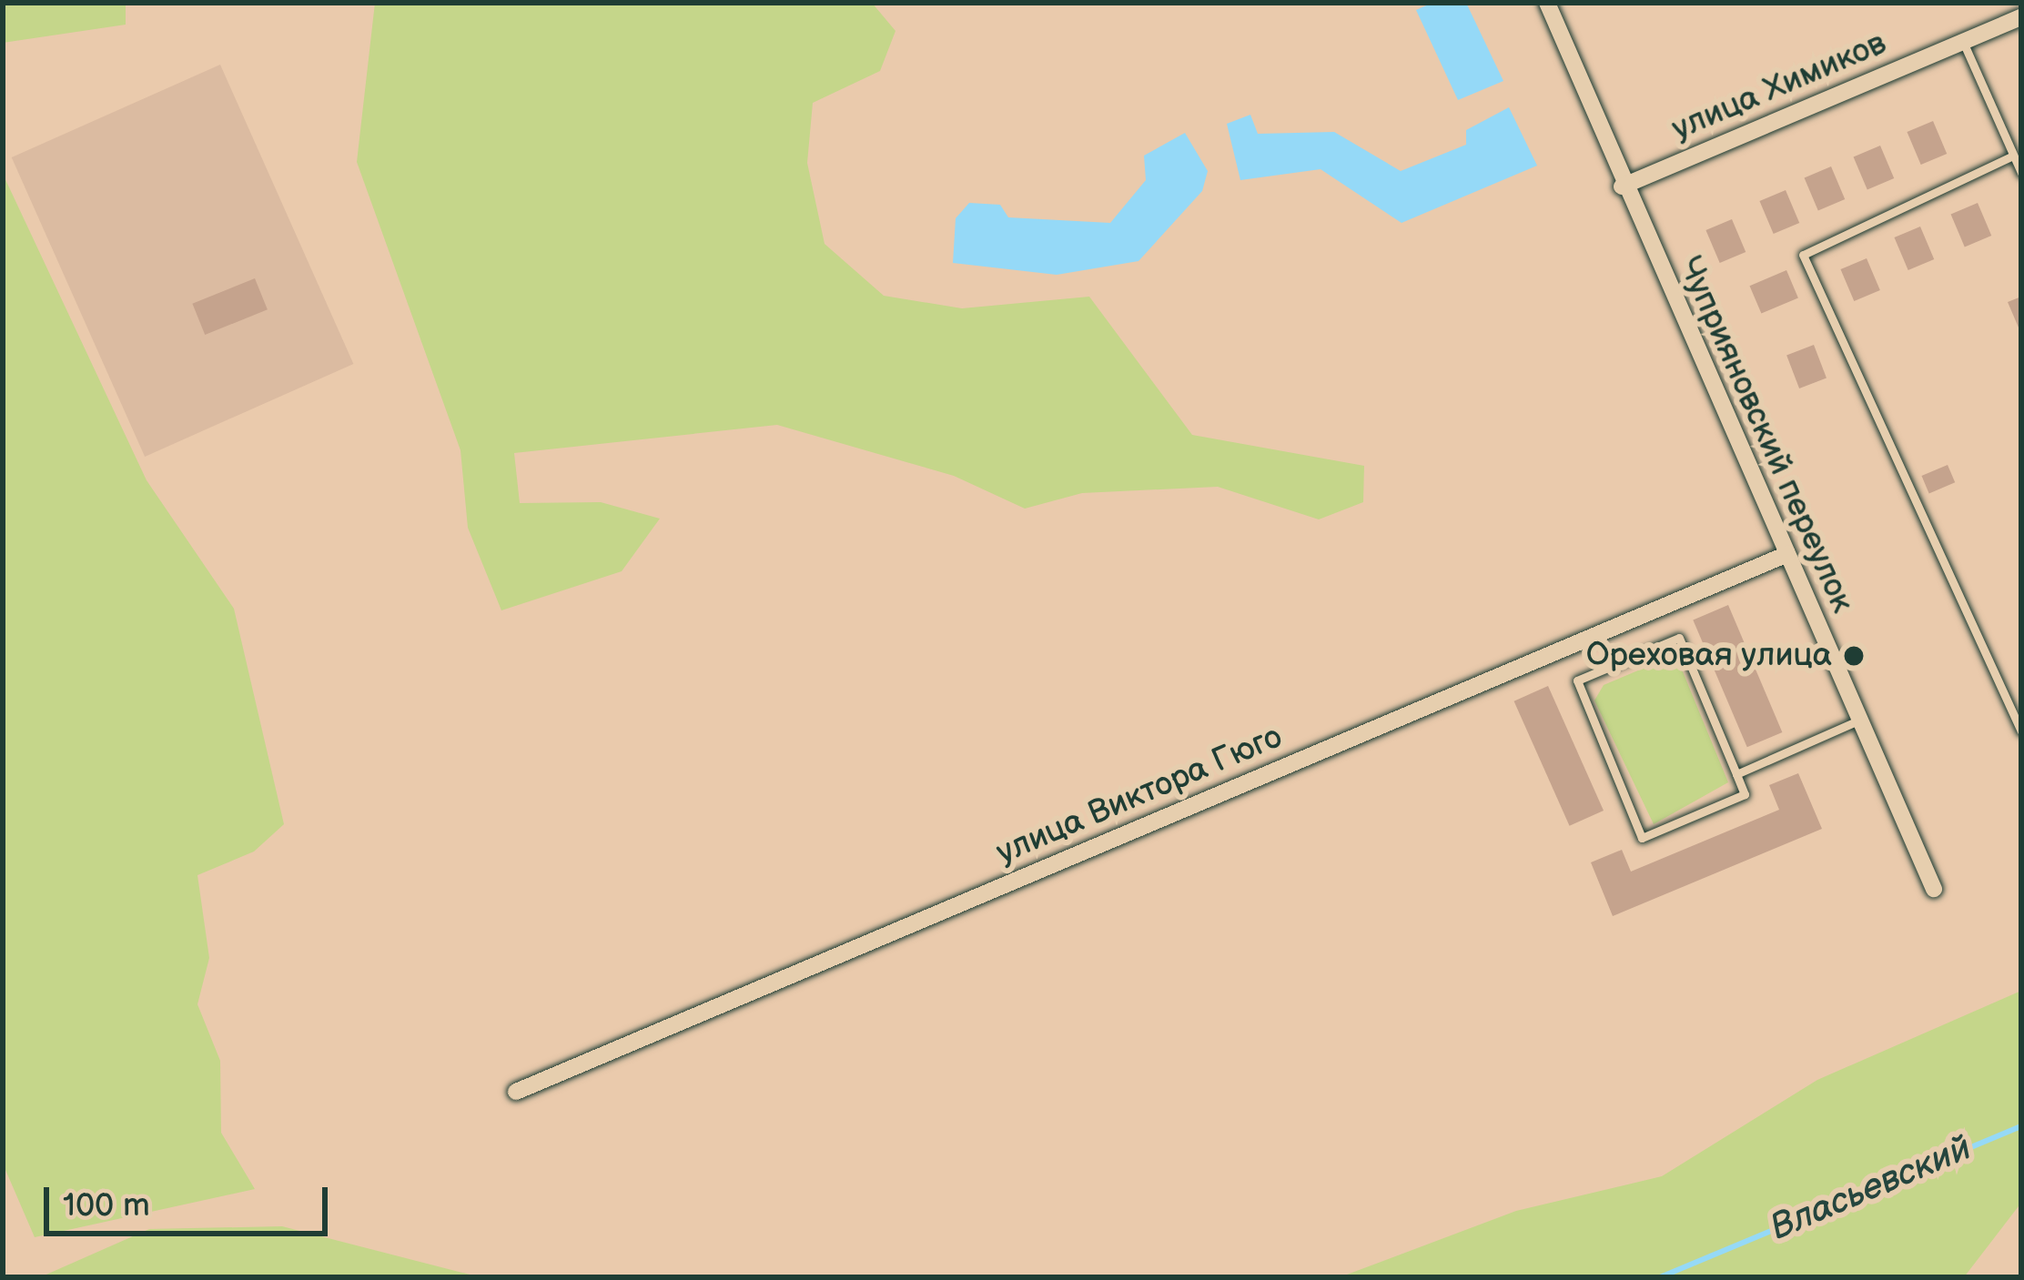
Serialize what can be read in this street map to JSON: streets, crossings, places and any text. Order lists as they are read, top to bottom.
{
  "streets": {
    "street": ["улица Химиков", "Чуприяновский переулок", "улица Виктора Гюго"]
  },
  "crossings": [
    ["улица Химиков", "Чуприяновский переулок"],
    ["Чуприяновский переулок", "улица Виктора Гюго"]
  ],
  "water": ["Власьевский"],
  "places": ["Ореховая улица"],
  "scale_bar": "100 m"
}
